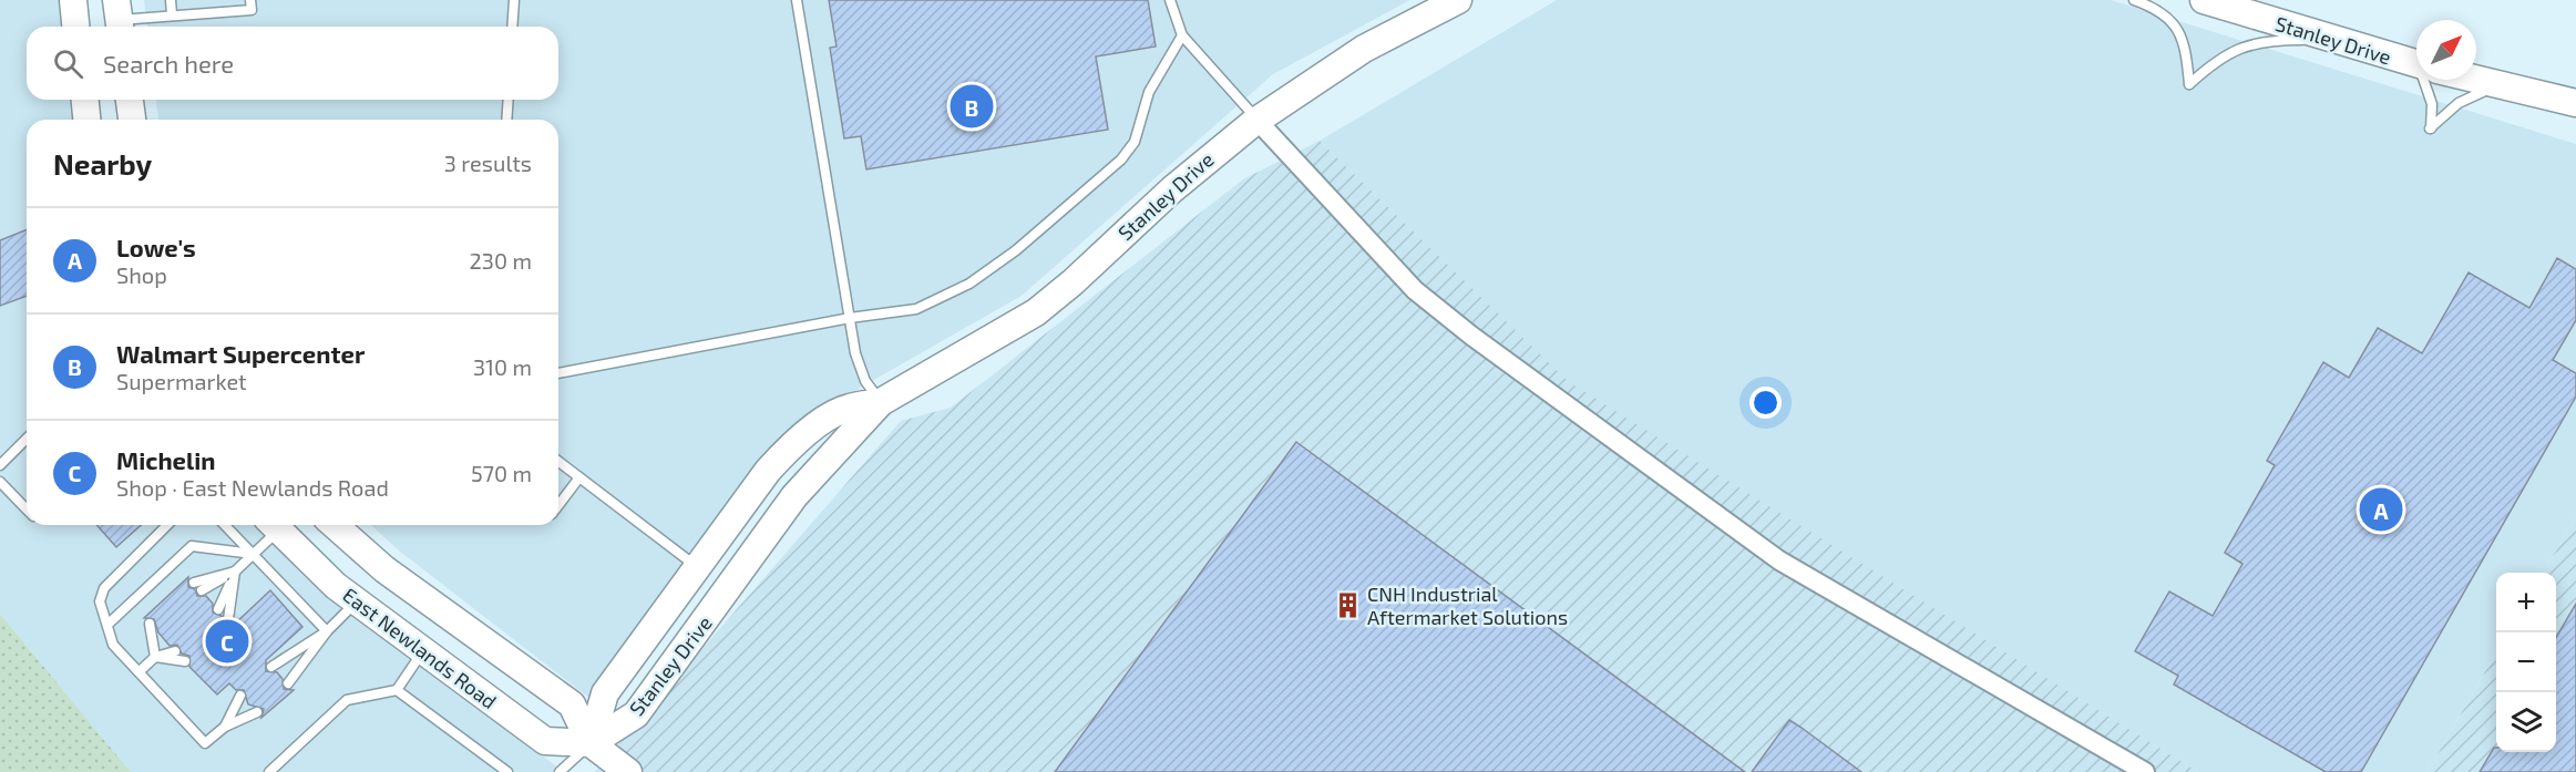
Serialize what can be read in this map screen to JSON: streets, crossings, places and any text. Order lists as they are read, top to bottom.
{
  "streets": {
    "street": ["Stanley Drive", "East Newlands Road"]
  },
  "crossings": [
    ["Stanley Drive", "East Newlands Road"]
  ],
  "places": {
    "building": ["CNH Industrial Aftermarket Solutions"]
  },
  "north": "top right",
  "page": {
    "search": "Search here",
    "pins": ["B", "A", "C"],
    "heading": ["Nearby", "3 results"],
    "list": [
      {
        "mark": "A",
        "name": "Lowe's",
        "note": "Shop",
        "value": "230 m"
      },
      {
        "mark": "B",
        "name": "Walmart Supercenter",
        "note": "Supermarket",
        "value": "310 m"
      },
      {
        "mark": "C",
        "name": "Michelin",
        "note": "Shop · East Newlands Road",
        "value": "570 m"
      }
    ],
    "map_buttons": ["+", "−"]
  }
}
